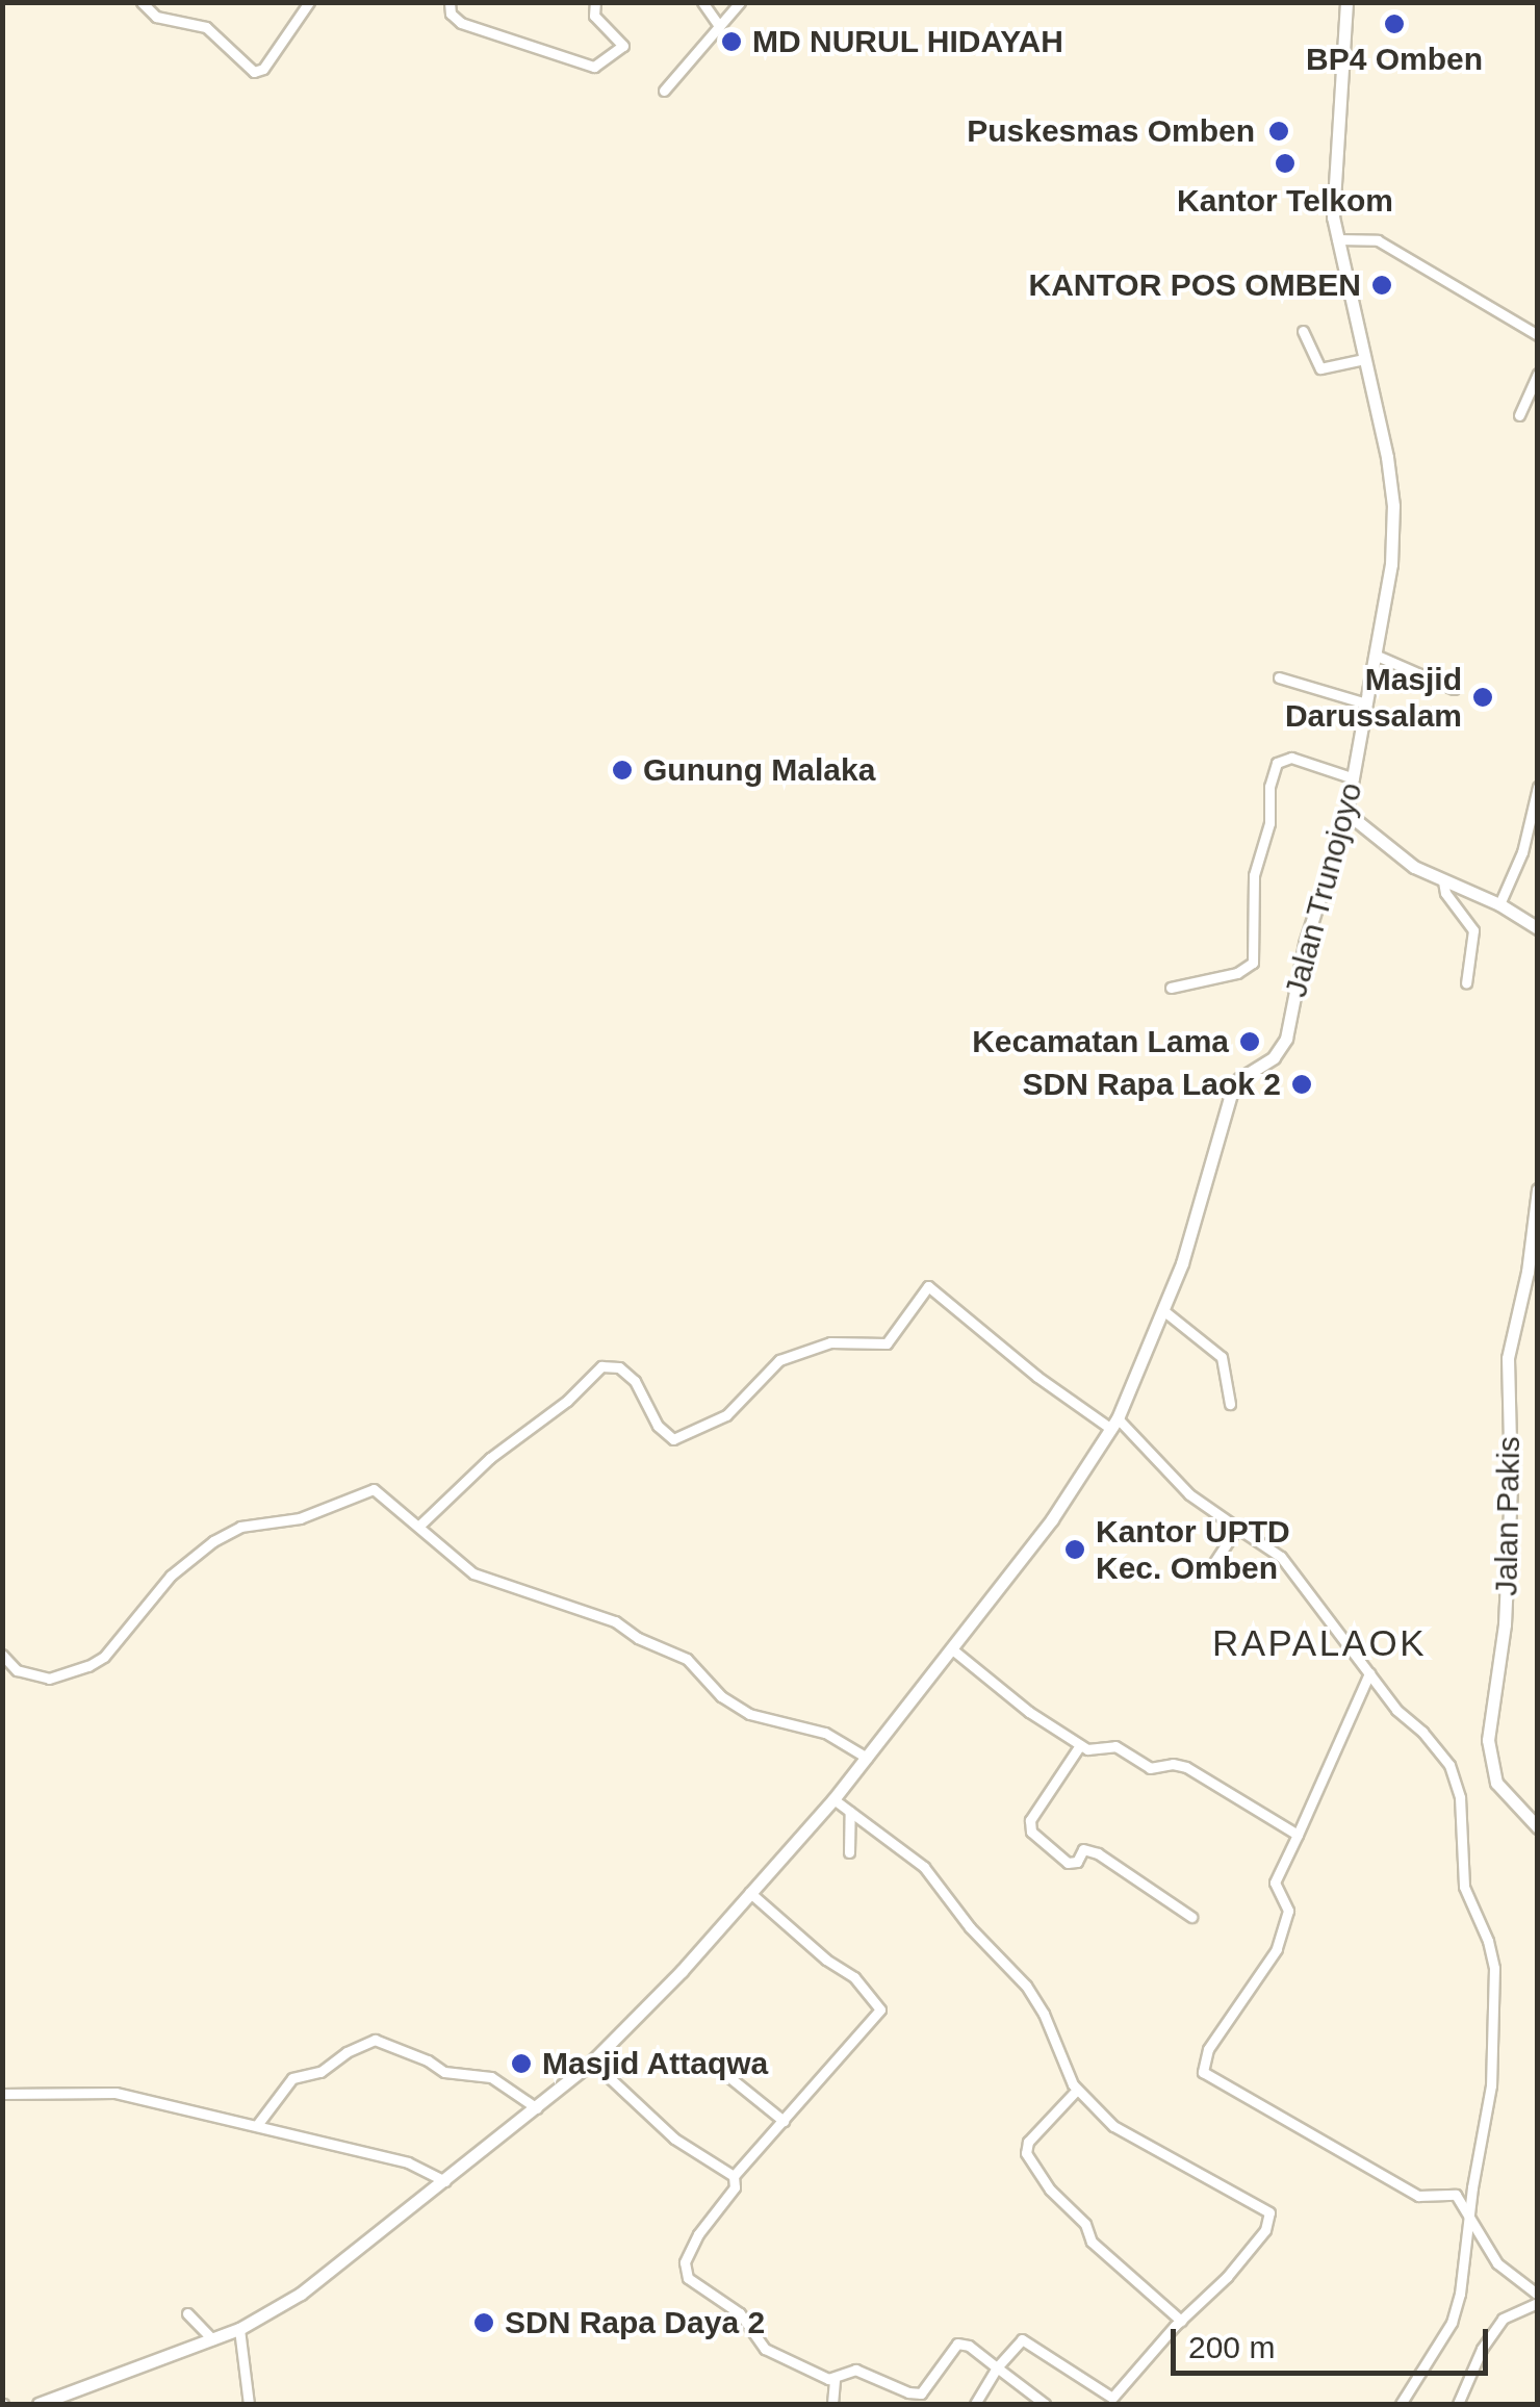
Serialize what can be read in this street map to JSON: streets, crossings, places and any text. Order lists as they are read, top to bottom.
{
  "streets": {
    "street": ["Jalan Trunojoyo", "Jalan Pakis"]
  },
  "districts": ["RAPALAOK"],
  "places": [
    "BP4 Omben",
    "MD NURUL HIDAYAH",
    "Puskesmas Omben",
    "Kantor Telkom",
    "KANTOR POS OMBEN",
    "Masjid Darussalam",
    "Gunung Malaka",
    "Kecamatan Lama",
    "SDN Rapa Laok 2",
    "Kantor UPTD Kec. Omben",
    "Masjid Attaqwa",
    "SDN Rapa Daya 2"
  ],
  "scale_bar": "200 m"
}
